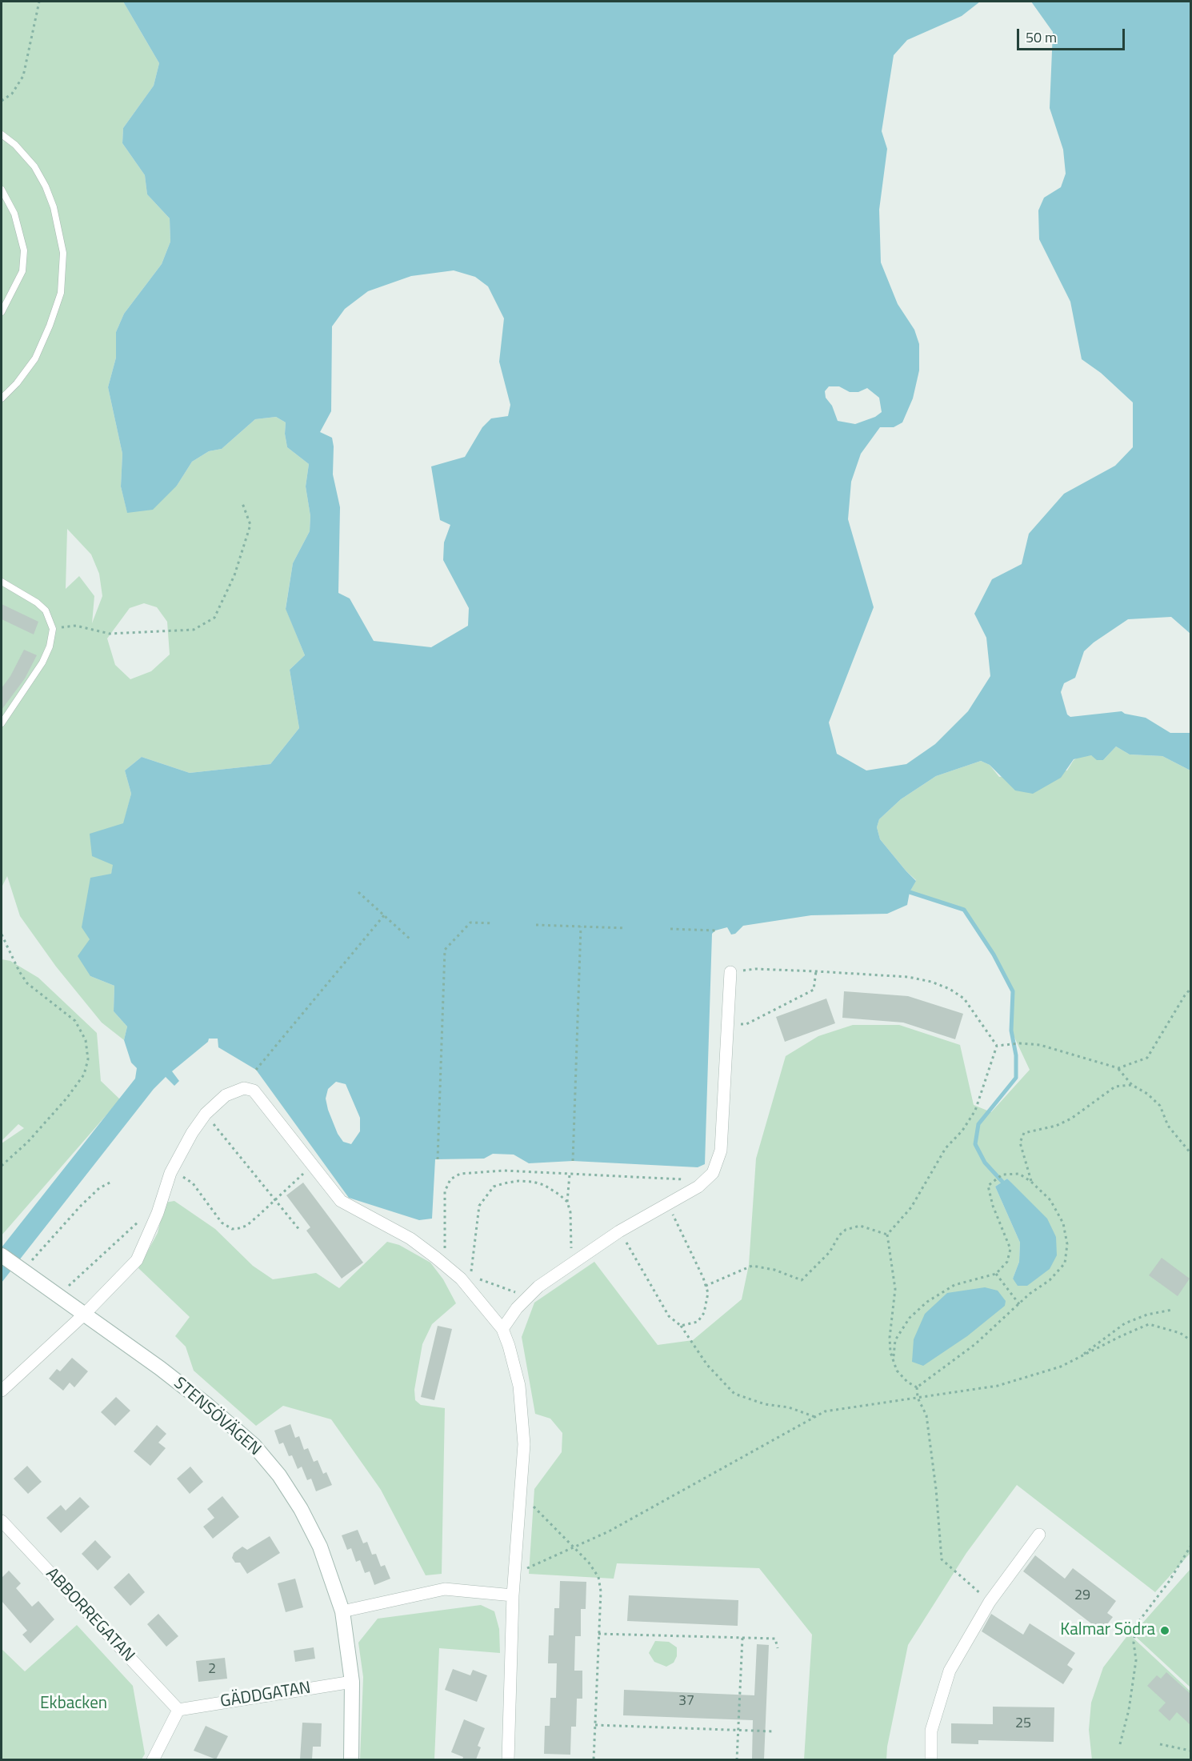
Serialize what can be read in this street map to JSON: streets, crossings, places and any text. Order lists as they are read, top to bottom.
{
  "streets": {
    "street": ["STENSÖVÄGEN", "ABBORREGATAN", "GÄDDGATAN"]
  },
  "crossings": [
    ["STENSÖVÄGEN", "GÄDDGATAN"],
    ["ABBORREGATAN", "GÄDDGATAN"]
  ],
  "parks": ["Ekbacken"],
  "places": ["Kalmar Södra"],
  "house_numbers": [
    "29",
    "2",
    "37",
    "25"
  ],
  "scale_bar": "50 m"
}
